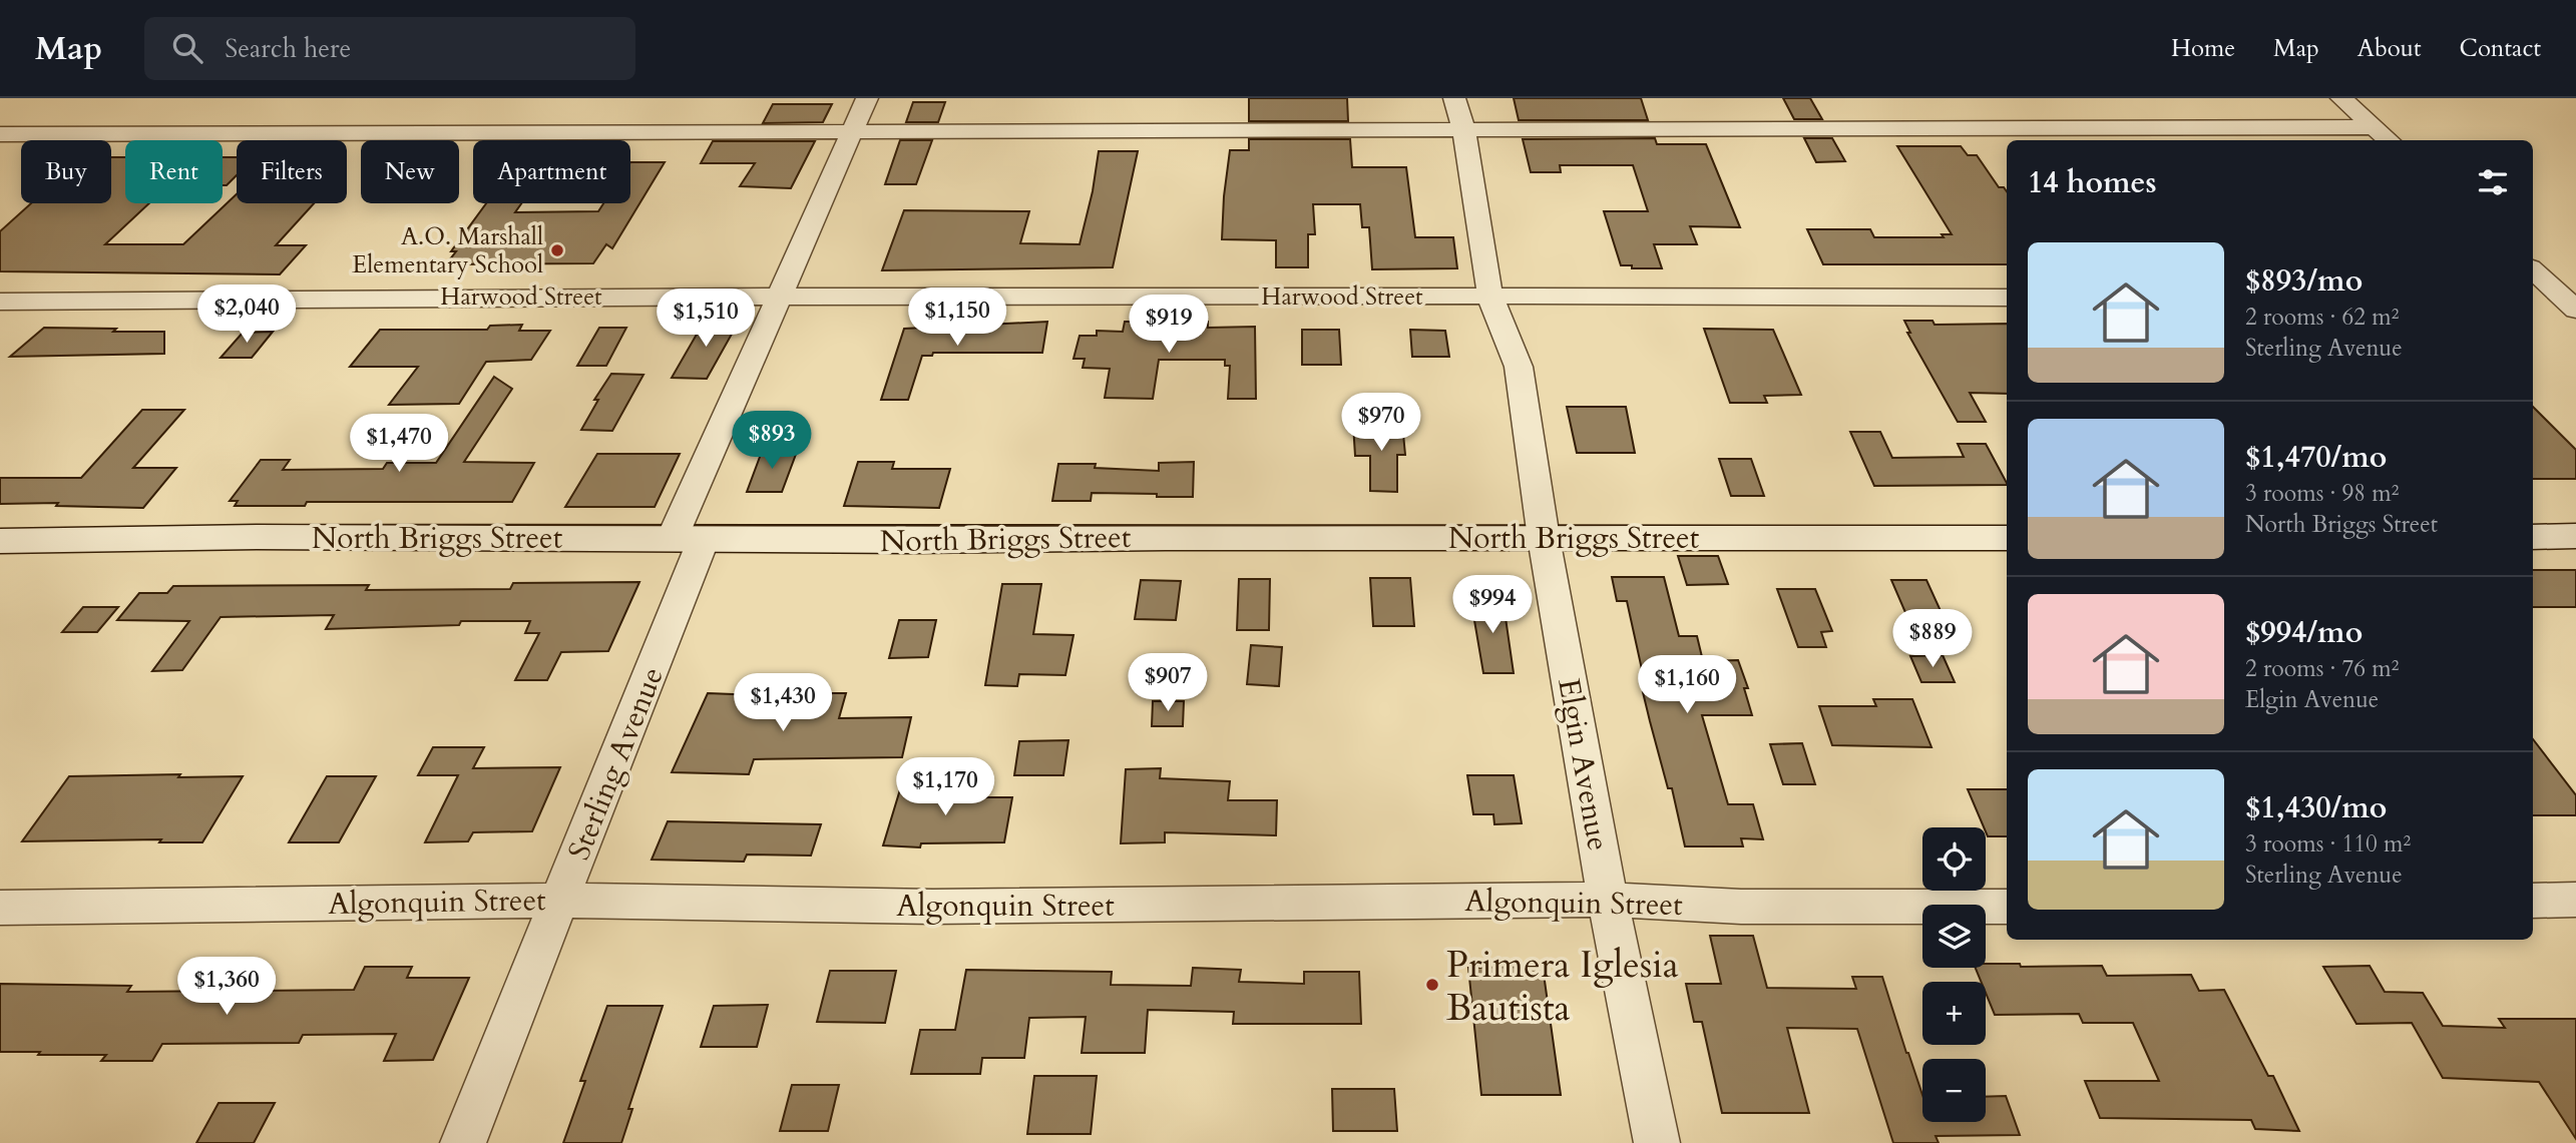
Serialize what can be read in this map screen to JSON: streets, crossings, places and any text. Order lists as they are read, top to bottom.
{
  "streets": {
    "street": [
      "Harwood Street",
      "North Briggs Street",
      "Sterling Avenue",
      "Elgin Avenue",
      "Algonquin Street"
    ]
  },
  "crossings": [
    ["Harwood Street", "Sterling Avenue"],
    ["Harwood Street", "Elgin Avenue"],
    ["North Briggs Street", "Sterling Avenue"],
    ["North Briggs Street", "Elgin Avenue"],
    ["Sterling Avenue", "Algonquin Street"],
    ["Elgin Avenue", "Algonquin Street"]
  ],
  "places": ["A.O. Marshall Elementary School", "Primera Iglesia Bautista"],
  "page": {
    "header": "Map",
    "search": "Search here",
    "nav": [
      "Home",
      "Map",
      "About",
      "Contact"
    ],
    "chip": [
      "Buy",
      "Rent",
      "Filters",
      "New",
      "Apartment"
    ],
    "heading": "14 homes",
    "list": [
      {
        "name": "$893/mo",
        "note": "2 rooms · 62 m² · Sterling Avenue"
      },
      {
        "name": "$1,470/mo",
        "note": "3 rooms · 98 m² · North Briggs Street"
      },
      {
        "name": "$994/mo",
        "note": "2 rooms · 76 m² · Elgin Avenue"
      },
      {
        "name": "$1,430/mo",
        "note": "3 rooms · 110 m² · Sterling Avenue"
      }
    ],
    "price": [
      "$2,040",
      "$1,150",
      "$1,510",
      "$919",
      "$970",
      "$893",
      "$1,470",
      "$994",
      "$889",
      "$907",
      "$1,160",
      "$1,430",
      "$1,170",
      "$1,360"
    ],
    "map_buttons": ["+", "−"]
  }
}
